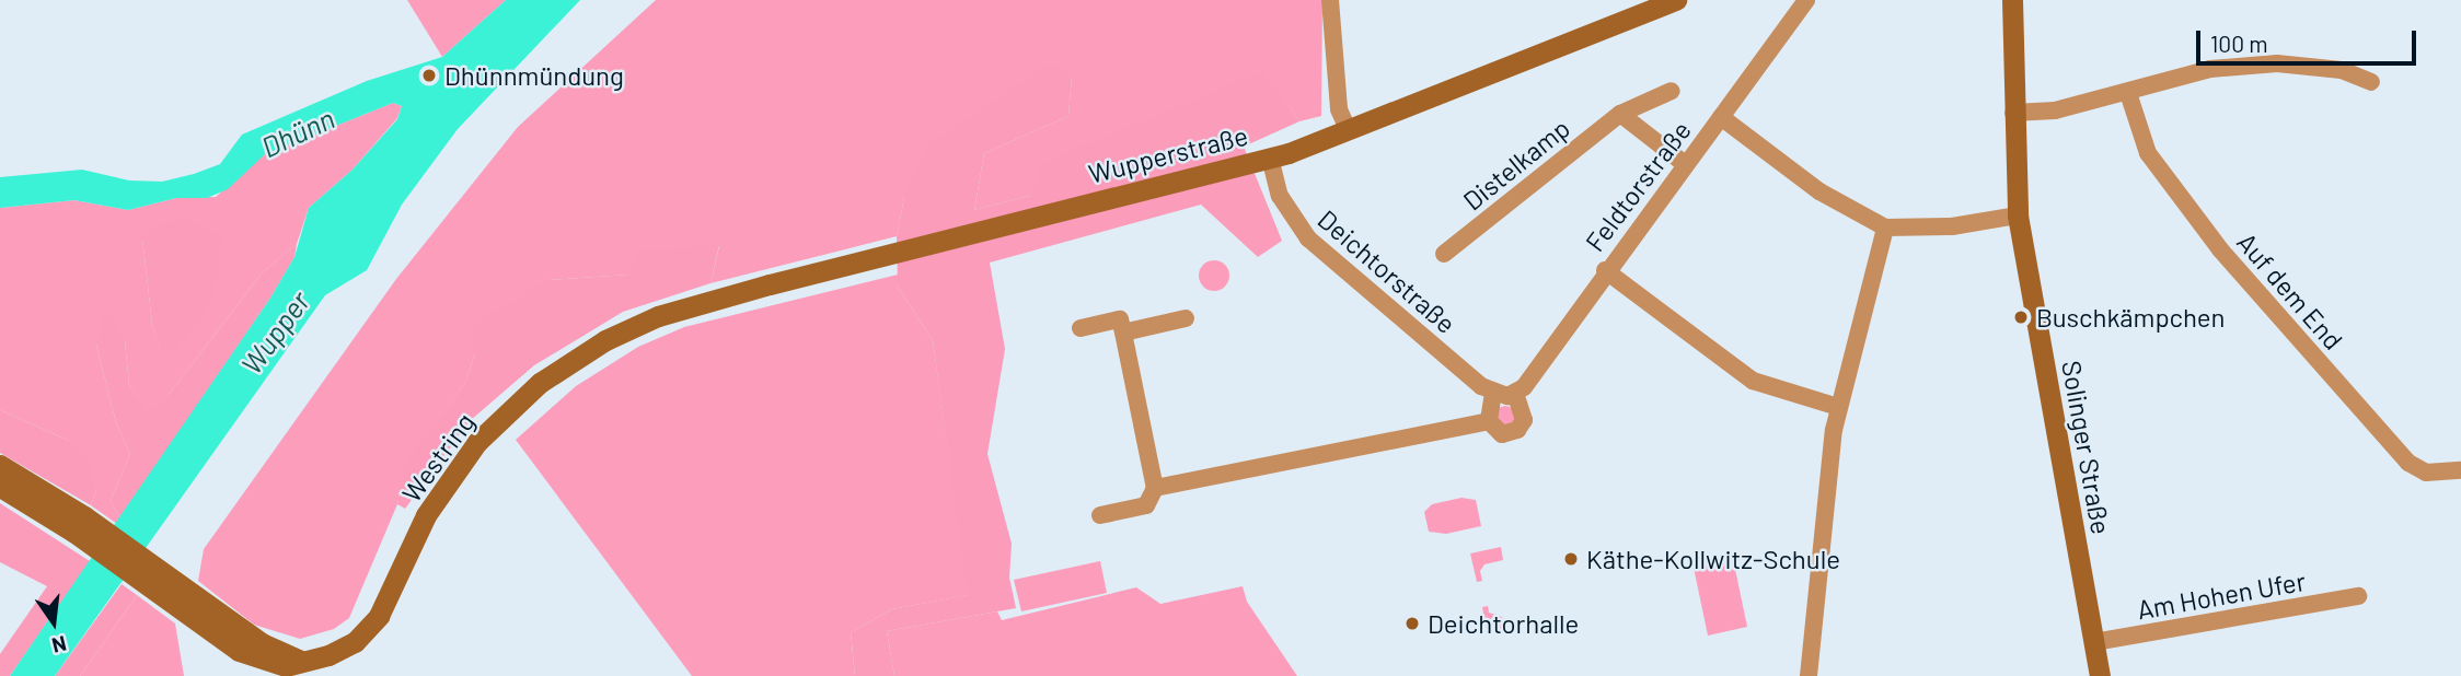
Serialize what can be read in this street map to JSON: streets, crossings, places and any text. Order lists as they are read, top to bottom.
{
  "streets": {
    "main road": ["Wupperstraße", "Solinger Straße", "Westring"],
    "street": [
      "Distelkamp",
      "Feldtorstraße",
      "Deichtorstraße",
      "Auf dem End",
      "Am Hohen Ufer"
    ]
  },
  "crossings": [
    ["Wupperstraße", "Deichtorstraße"],
    ["Wupperstraße", "Westring"],
    ["Feldtorstraße", "Deichtorstraße"],
    ["Solinger Straße", "Am Hohen Ufer"]
  ],
  "water": ["Dhünn", "Wupper"],
  "places": [
    "Dhünnmündung",
    "Buschkämpchen",
    "Käthe-Kollwitz-Schule",
    "Deichtorhalle"
  ],
  "scale_bar": "100 m",
  "north": "bottom"
}
